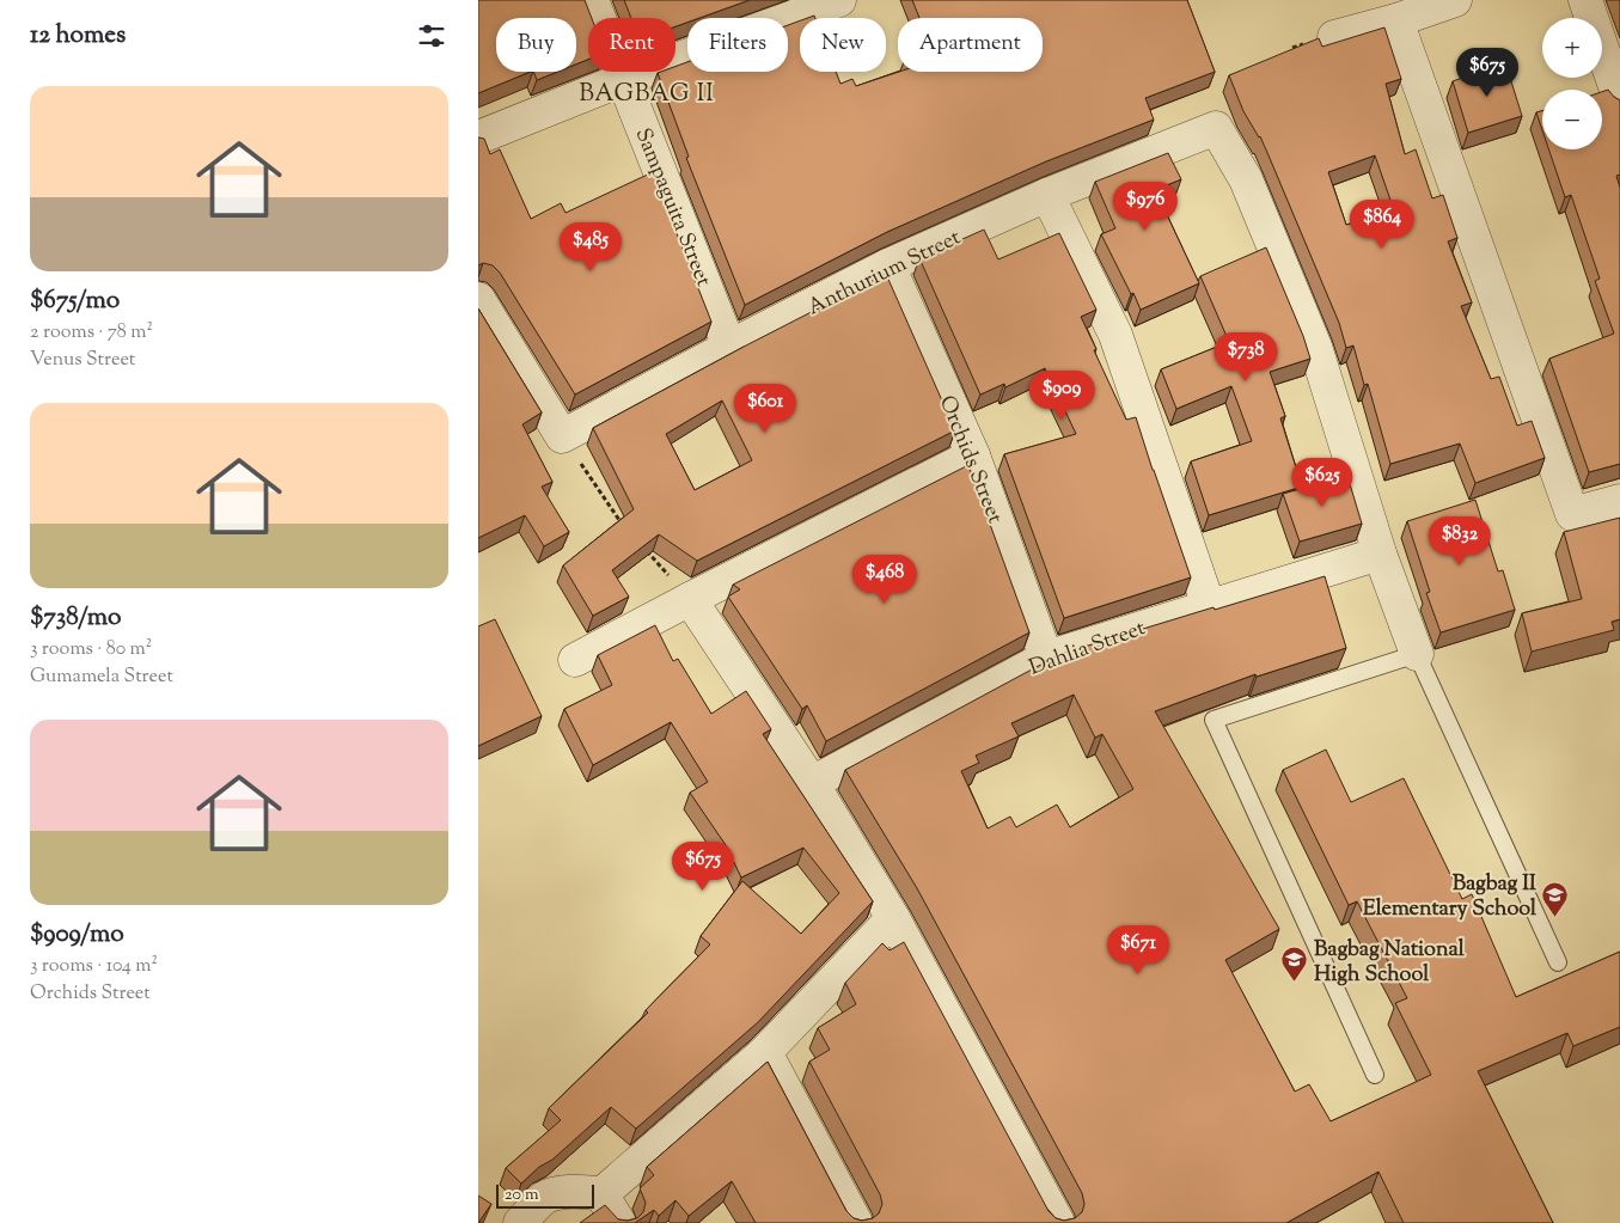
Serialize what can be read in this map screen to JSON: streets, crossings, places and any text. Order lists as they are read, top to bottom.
{
  "streets": {
    "street": [
      "Sampaguita Street",
      "Anthurium Street",
      "Orchids Street",
      "Dahlia Street"
    ]
  },
  "crossings": [
    ["Sampaguita Street", "Anthurium Street"],
    ["Anthurium Street", "Orchids Street"],
    ["Anthurium Street", "Dahlia Street"],
    ["Orchids Street", "Dahlia Street"]
  ],
  "districts": ["BAGBAG II"],
  "places": {
    "school or university": ["Bagbag II Elementary School", "Bagbag National High School"]
  },
  "scale_bar": "20 m",
  "page": {
    "heading": "12 homes",
    "map_buttons": ["+", "−"],
    "chip": [
      "Buy",
      "Rent",
      "Filters",
      "New",
      "Apartment"
    ],
    "price": [
      "$675",
      "$976",
      "$864",
      "$485",
      "$738",
      "$909",
      "$601",
      "$625",
      "$832",
      "$468",
      "$675",
      "$671"
    ],
    "list": [
      {
        "name": "$675/mo",
        "note": "2 rooms · 78 m² · Venus Street"
      },
      {
        "name": "$738/mo",
        "note": "3 rooms · 80 m² · Gumamela Street"
      },
      {
        "name": "$909/mo",
        "note": "3 rooms · 104 m² · Orchids Street"
      }
    ],
    "scale": "20 m"
  }
}
